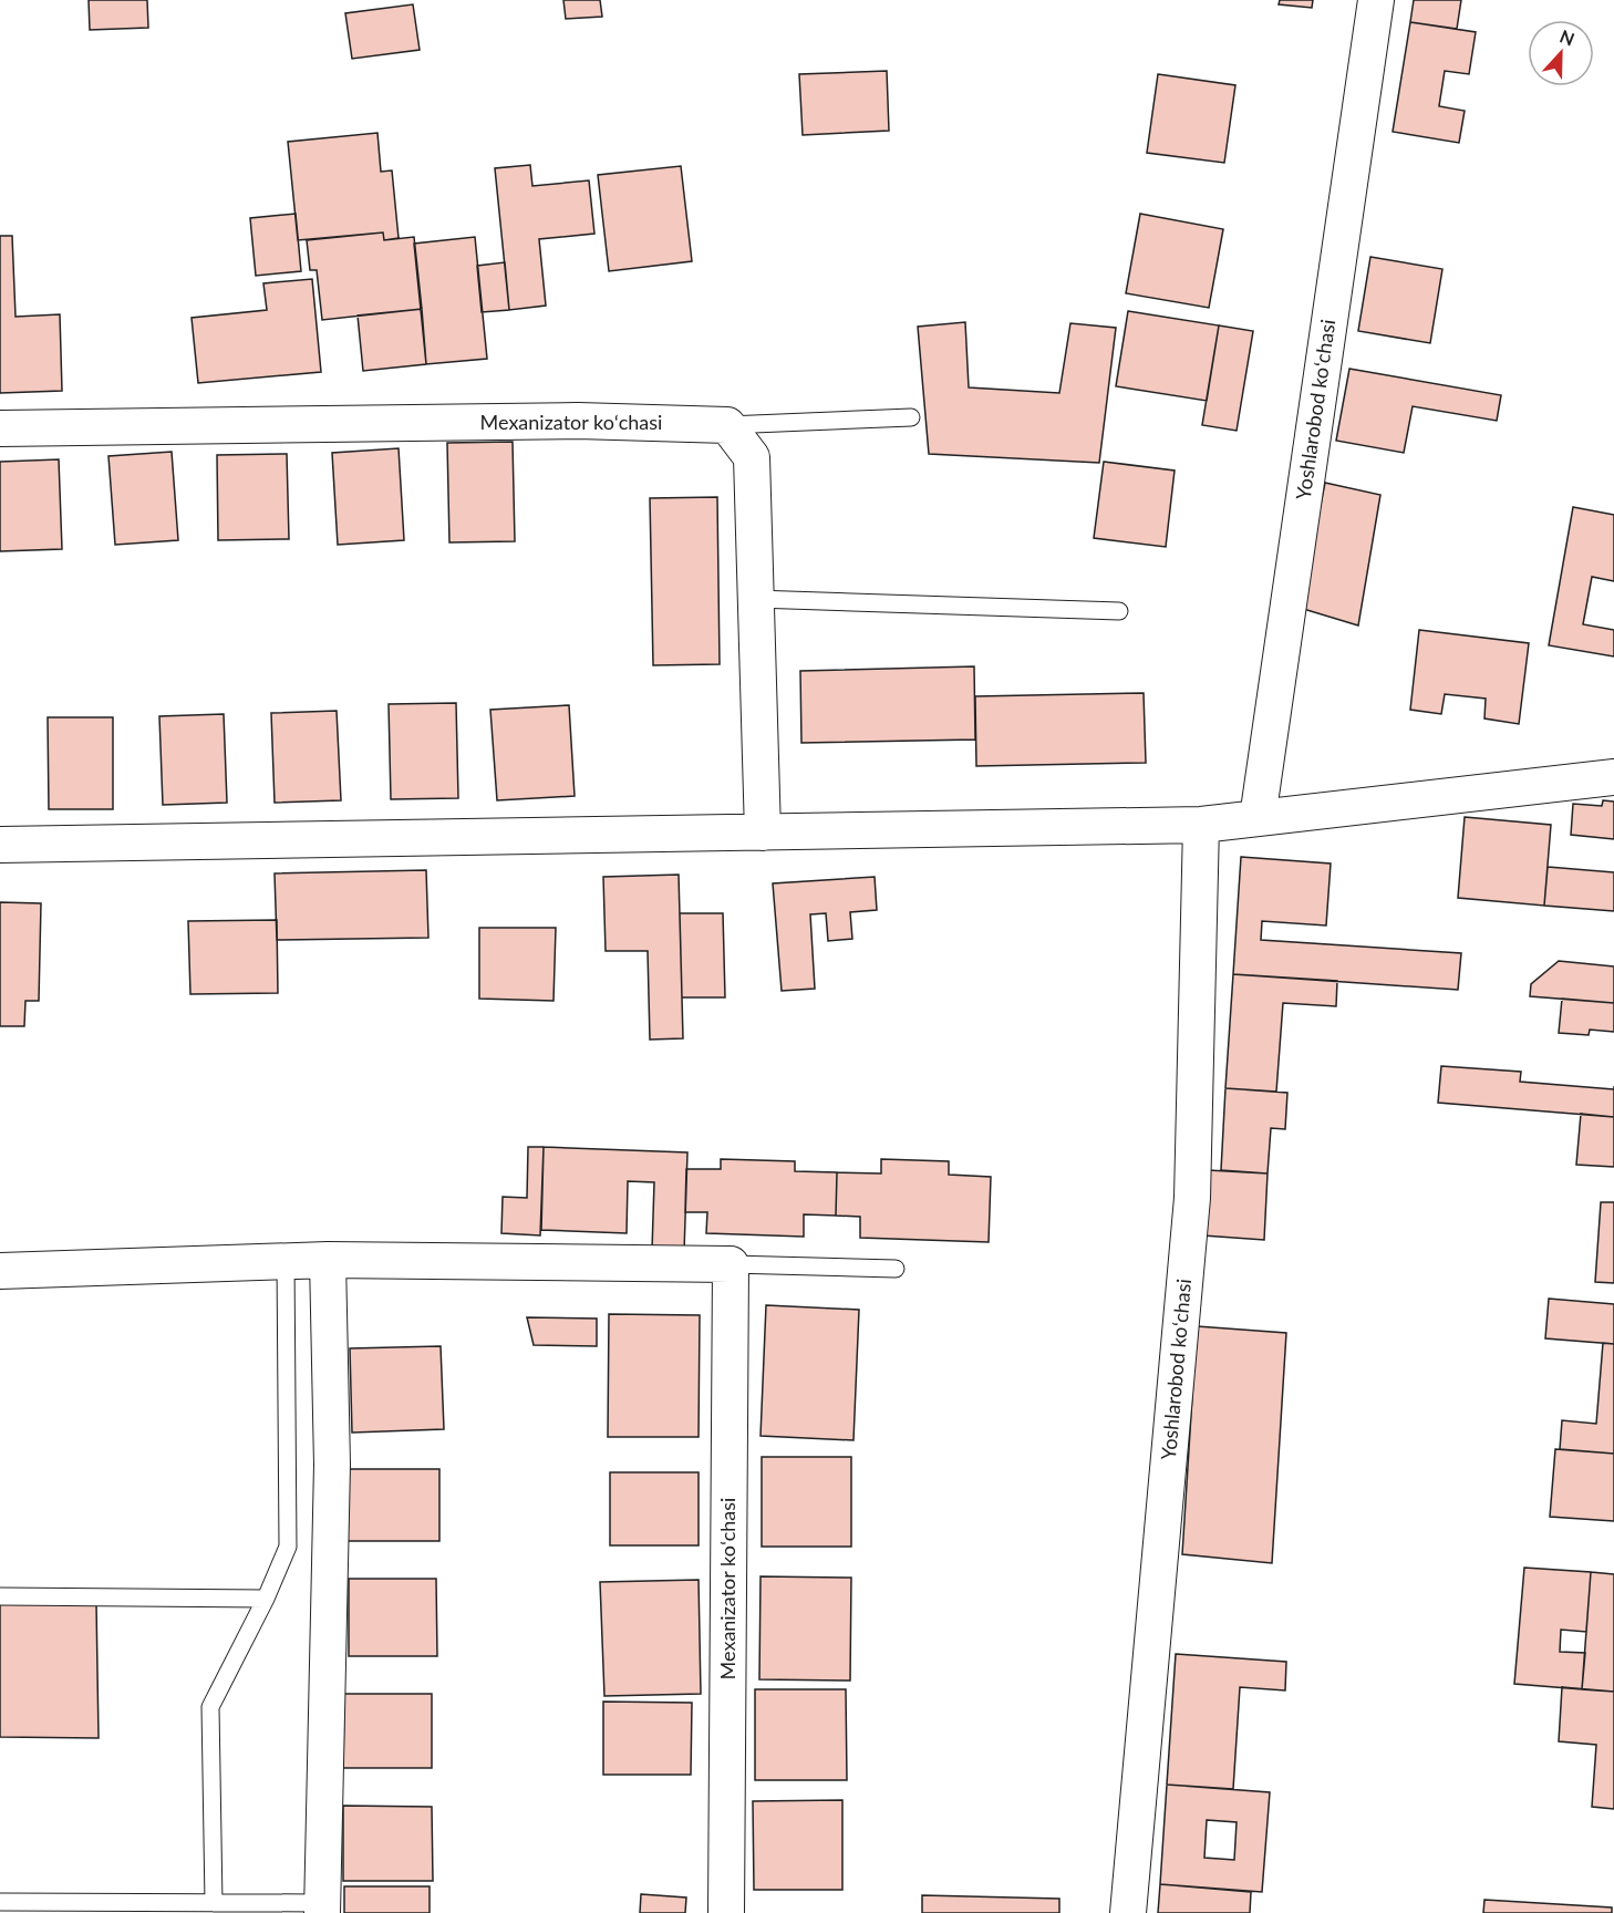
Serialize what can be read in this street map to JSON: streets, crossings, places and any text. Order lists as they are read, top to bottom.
{
  "streets": {
    "street": ["Yoshlarobod koʻchasi", "Mexanizator koʻchasi"]
  },
  "north": "top"
}
